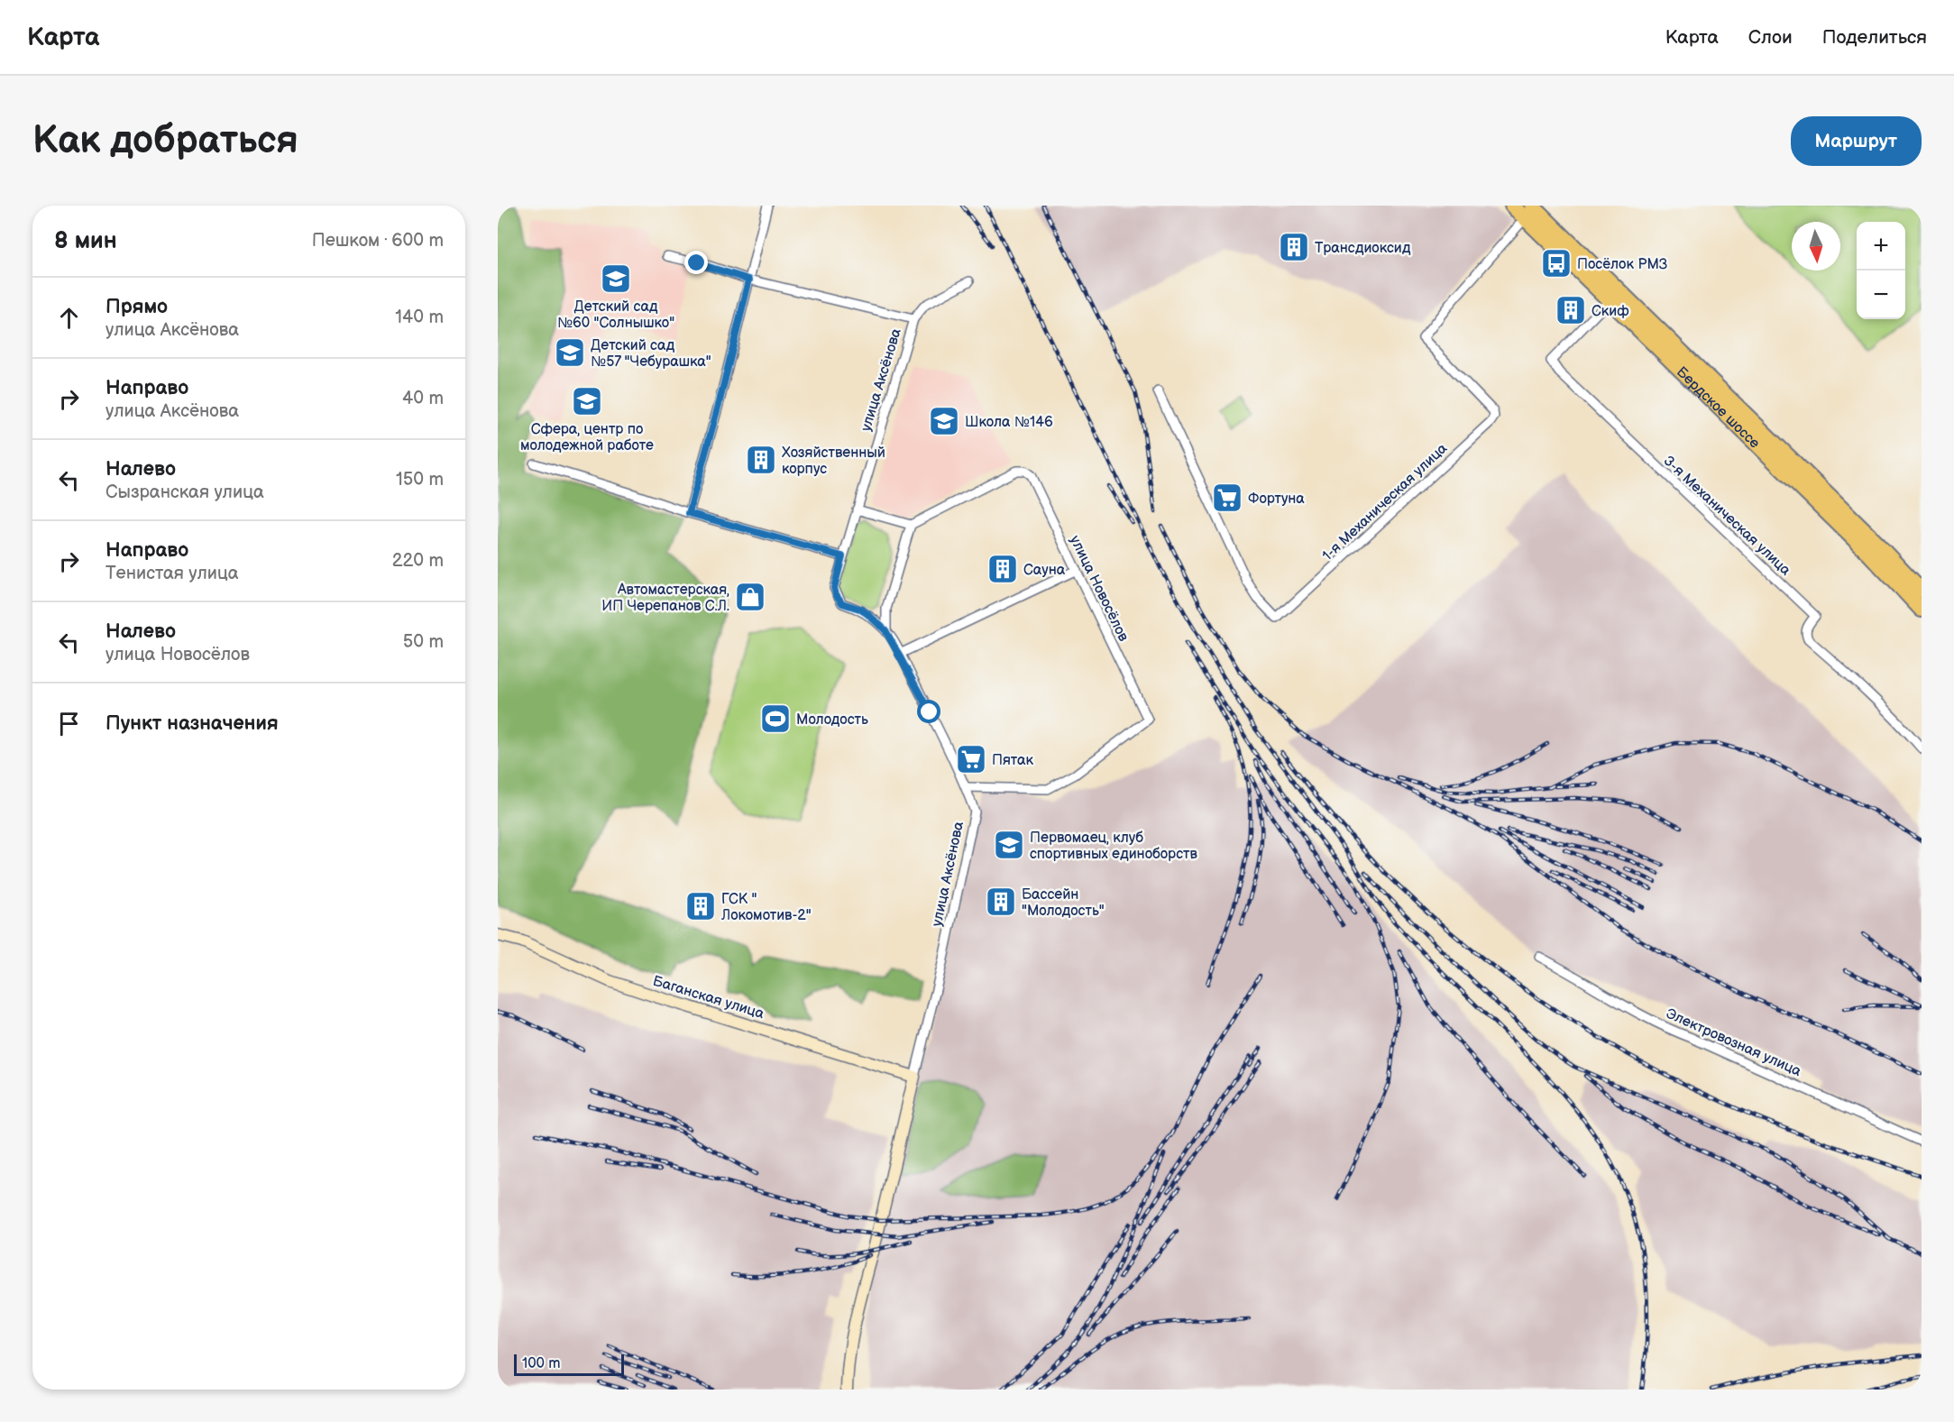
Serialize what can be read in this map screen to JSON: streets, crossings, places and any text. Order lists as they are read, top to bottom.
{
  "streets": {
    "highway": ["Бердское шоссе"],
    "street": [
      "улица Аксёнова",
      "1-я Механическая улица",
      "3-я Механическая улица",
      "улица Новосёлов",
      "Баганская улица",
      "Электровозная улица"
    ]
  },
  "crossings": [
    ["улица Аксёнова", "улица Новосёлов"],
    ["улица Аксёнова", "Баганская улица"],
    ["Бердское шоссе", "1-я Механическая улица"],
    ["Бердское шоссе", "3-я Механическая улица"]
  ],
  "places": {
    "building": [
      "Трансдиоксид",
      "Скиф",
      "Хозяйственный корпус",
      "Сауна",
      "Бассейн \"Молодость\"",
      "ГСК \" Локомотив-2\""
    ],
    "bus stop": ["Посёлок РМЗ"],
    "school or university": [
      "Детский сад №60 \"Солнышко\"",
      "Детский сад №57 \"Чебурашка\"",
      "Сфера, центр по молодежной работе",
      "Школа №146",
      "Первомаец, клуб спортивных единоборств"
    ],
    "supermarket": ["Фортуна", "Пятак"],
    "shop": ["Автомастерская, ИП Черепанов С.Л."],
    "sports": ["Молодость"]
  },
  "scale_bar": "100 m",
  "north": "bottom",
  "page": {
    "header": "Карта",
    "nav": ["Карта", "Слои", "Поделиться"],
    "buttons": "Маршрут",
    "title": "Как добраться",
    "heading": ["8 мин", "Пешком · 600 m"],
    "map_buttons": ["+", "−"],
    "list": [
      ["Прямо", "улица Аксёнова", "140 m"],
      ["Направо", "улица Аксёнова", "40 m"],
      ["Налево", "Сызранская улица", "150 m"],
      ["Направо", "Тенистая улица", "220 m"],
      ["Налево", "улица Новосёлов", "50 m"],
      "Пункт назначения"
    ],
    "scale": "100 m"
  }
}
